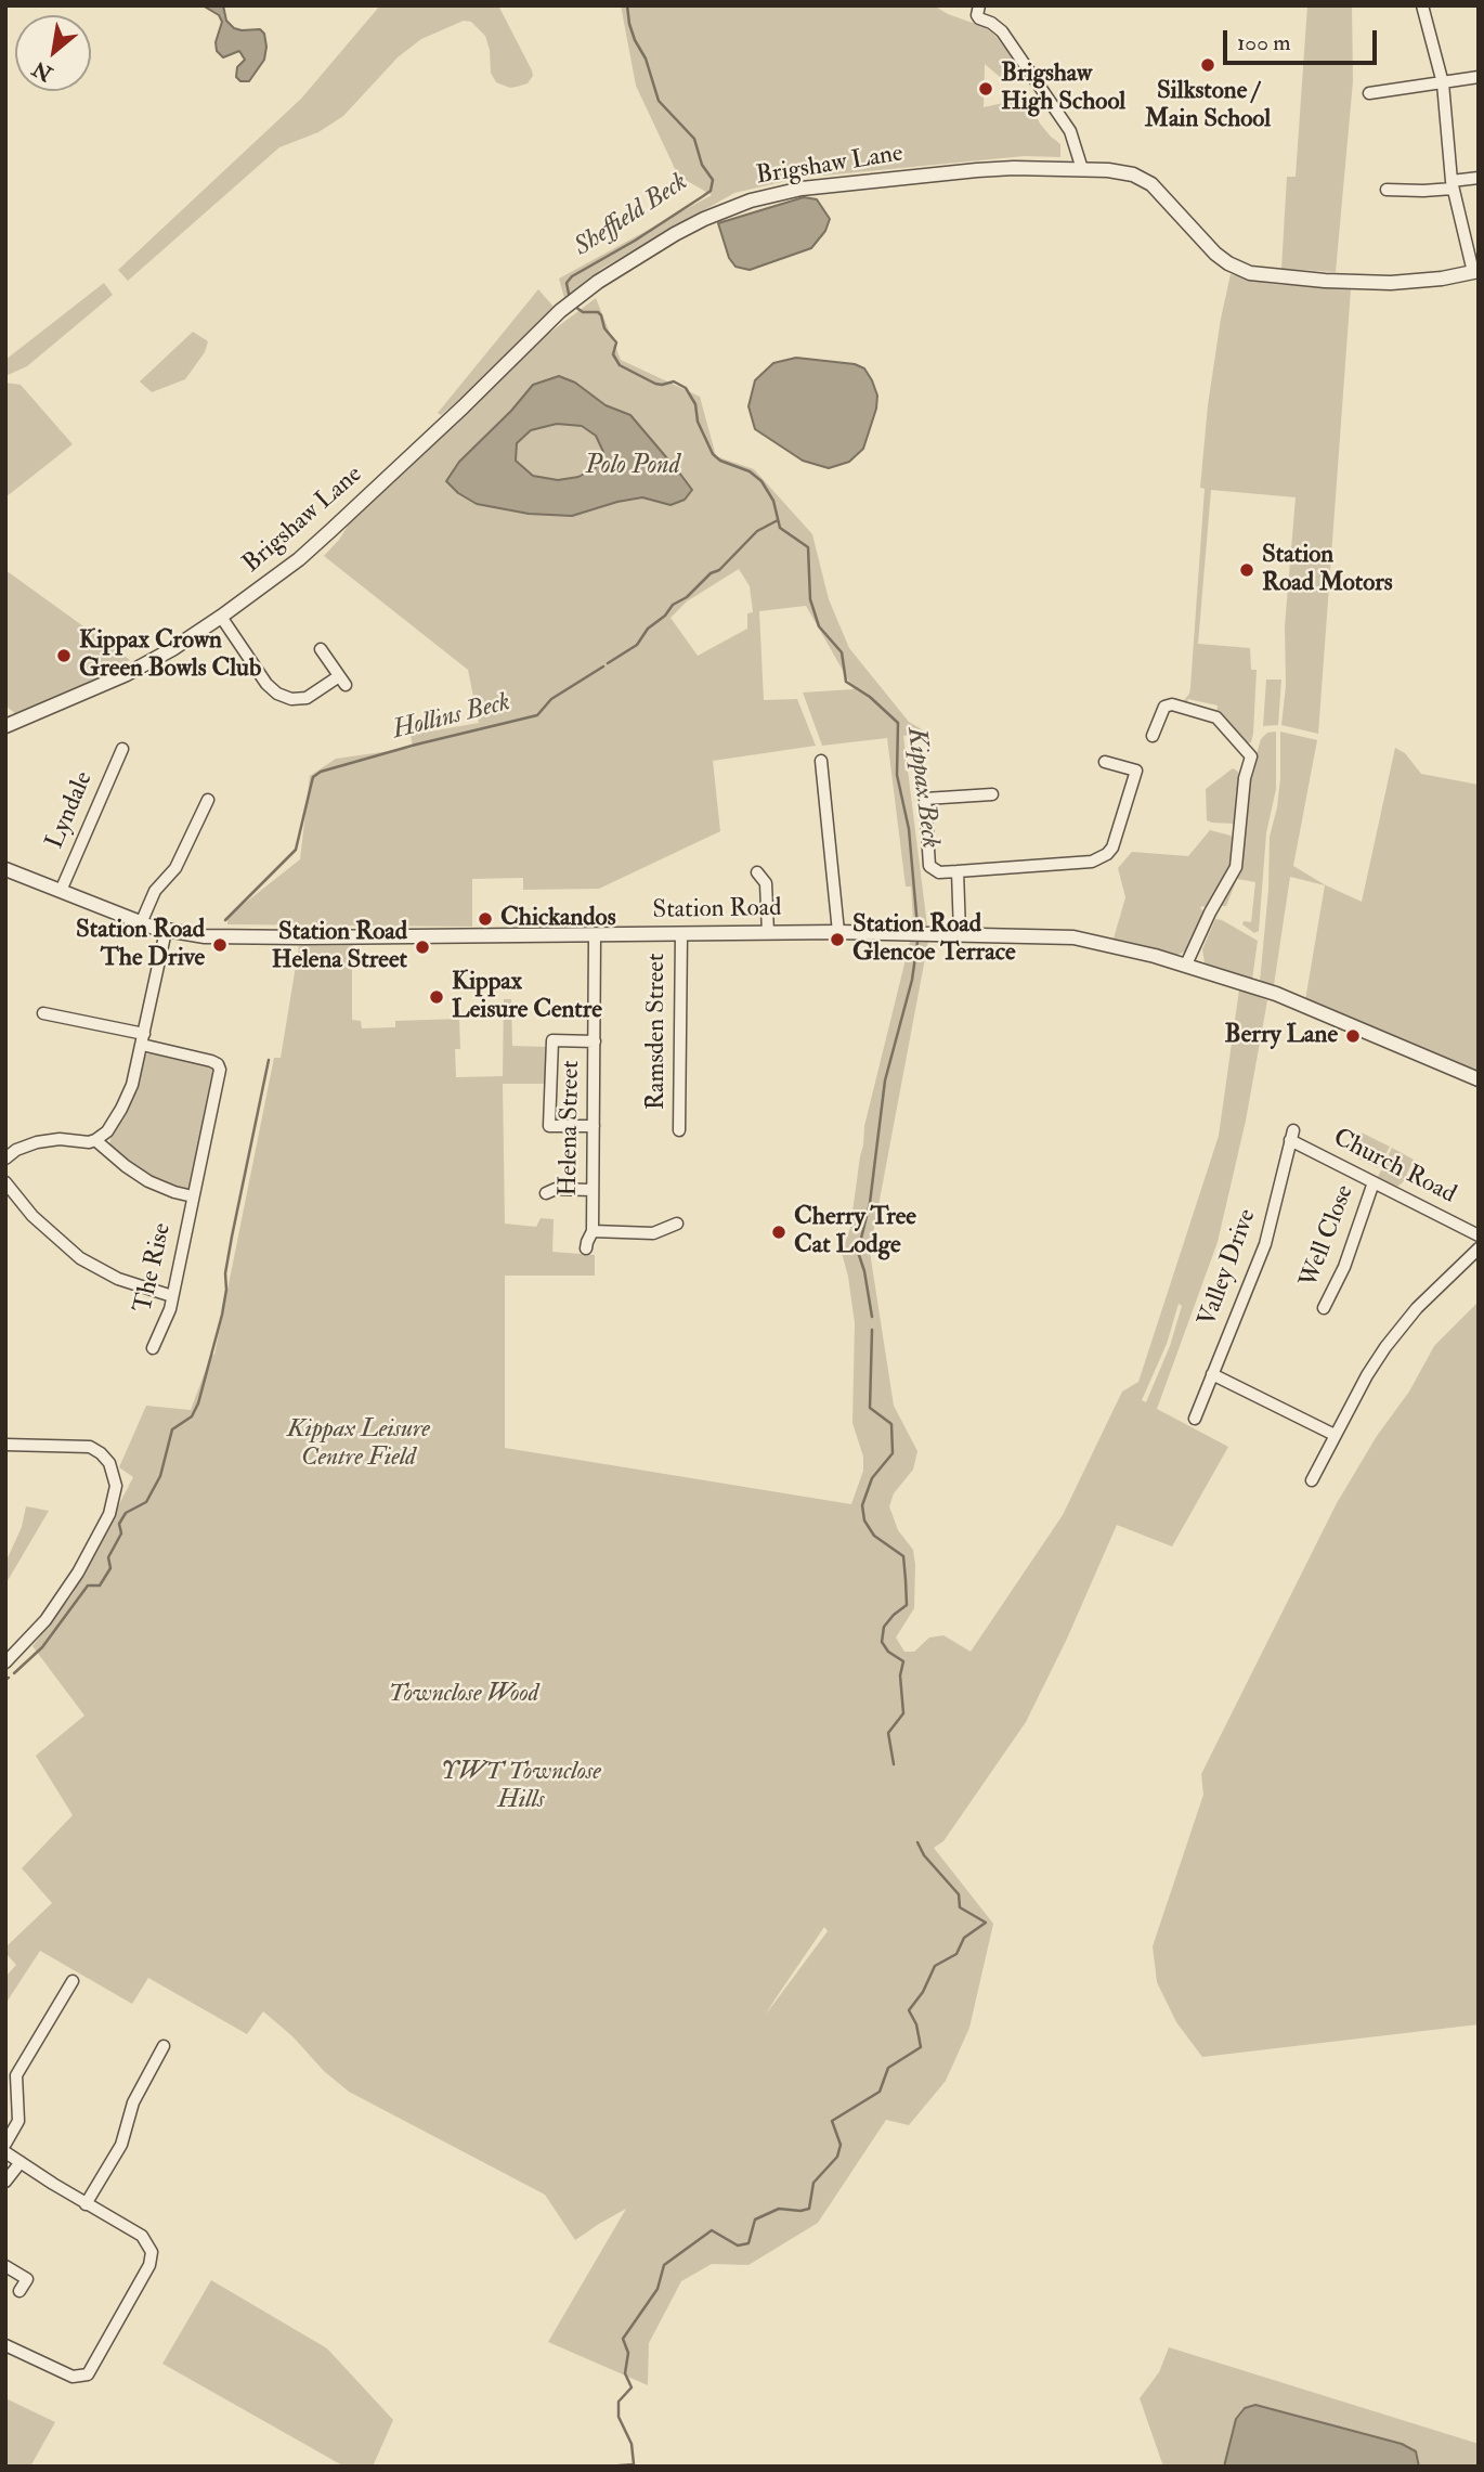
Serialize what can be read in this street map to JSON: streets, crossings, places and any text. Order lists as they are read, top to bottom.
{
  "streets": {
    "street": [
      "Brigshaw Lane",
      "Lyndale",
      "Station Road",
      "Ramsden Street",
      "Helena Street",
      "Church Road",
      "Well Close",
      "The Rise",
      "Valley Drive"
    ]
  },
  "crossings": [
    ["Lyndale", "Station Road"],
    ["Station Road", "Ramsden Street"],
    ["Station Road", "Helena Street"],
    ["Church Road", "Well Close"],
    ["Church Road", "Valley Drive"]
  ],
  "water": [
    "Sheffield Beck",
    "Polo Pond",
    "Hollins Beck",
    "Kippax Beck"
  ],
  "parks": ["Kippax Leisure Centre Field", "Townclose Wood", "YWT Townclose Hills"],
  "places": [
    "Silkstone / Main School",
    "Brigshaw High School",
    "Station Road Motors",
    "Kippax Crown Green Bowls Club",
    "Chickandos",
    "Station Road Glencoe Terrace",
    "Station Road The Drive",
    "Station Road Helena Street",
    "Kippax Leisure Centre",
    "Berry Lane",
    "Cherry Tree Cat Lodge"
  ],
  "scale_bar": "100 m",
  "north": "bottom left"
}
